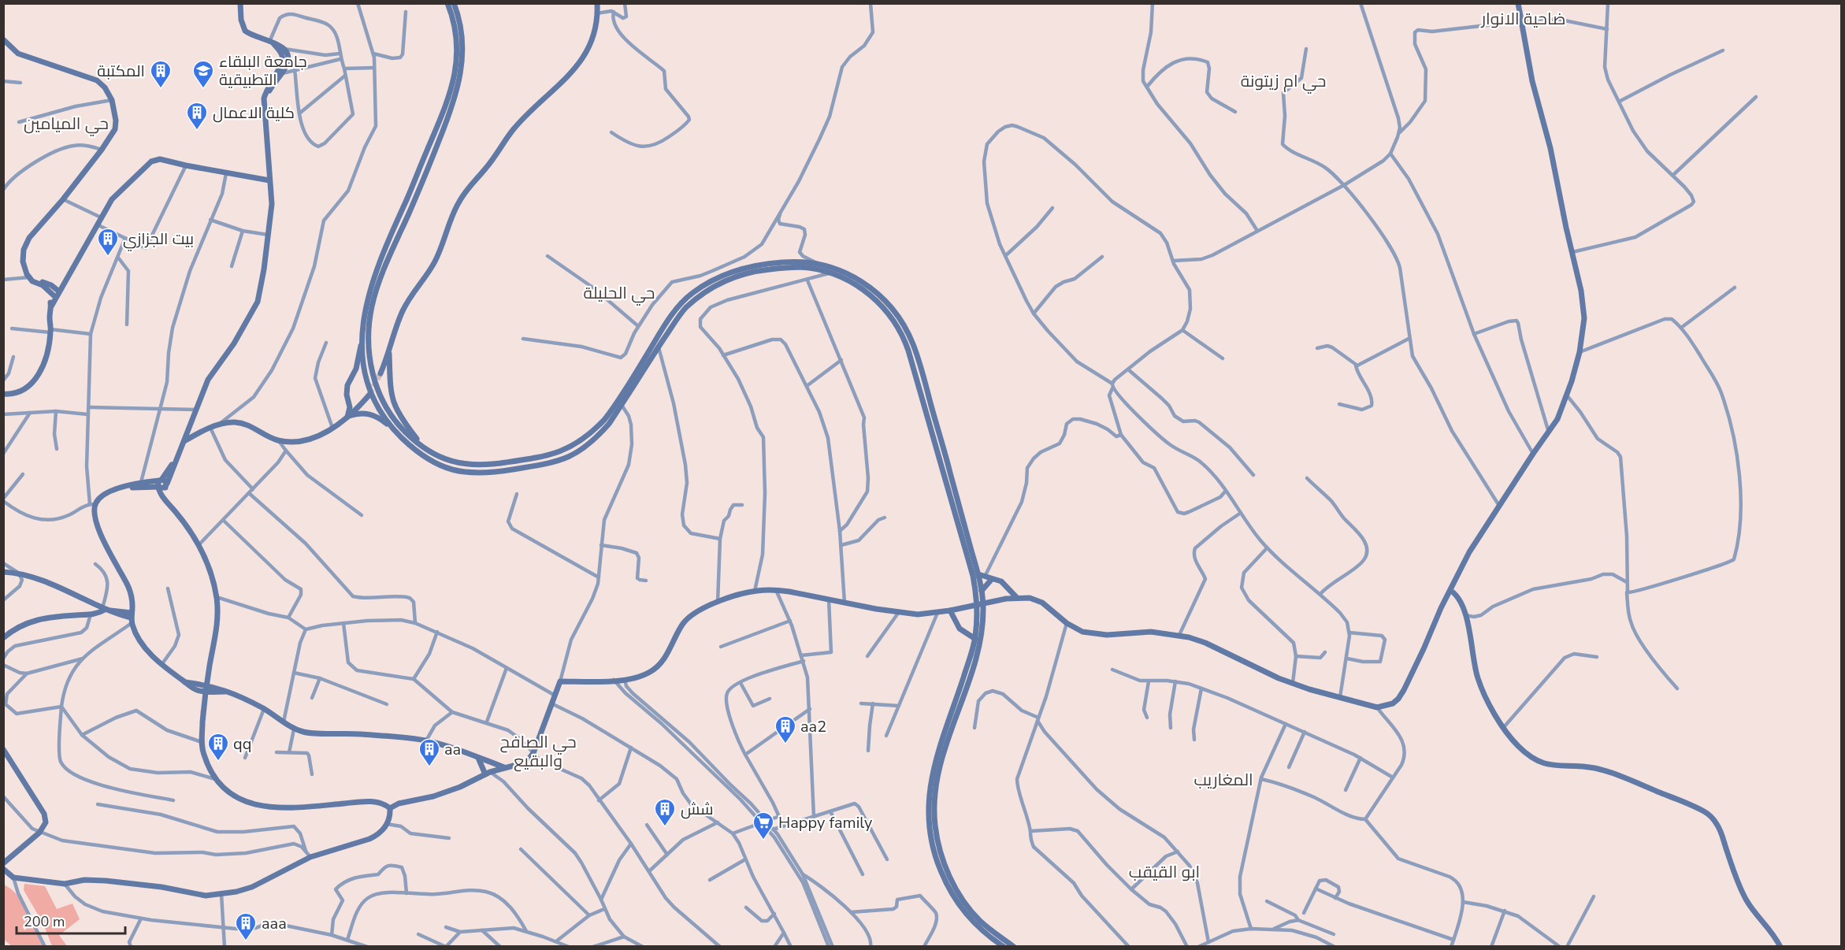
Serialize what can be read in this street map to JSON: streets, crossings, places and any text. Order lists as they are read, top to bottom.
{
  "districts": [
    "ضاحية الانوار",
    "حي ام زيتونة",
    "حي الميامين",
    "حي الحليلة",
    "حي الصافح والبقيع",
    "المغاريب",
    "ابو القيقب"
  ],
  "places": {
    "building": [
      "المكتبة",
      "كلية الاعمال",
      "بيت الجزازي",
      "aa2",
      "qq",
      "aa",
      "شش",
      "aaa"
    ],
    "school or university": ["جامعة البلقاء التطبيقية"],
    "supermarket": ["Happy family"]
  },
  "scale_bar": "200 m"
}
